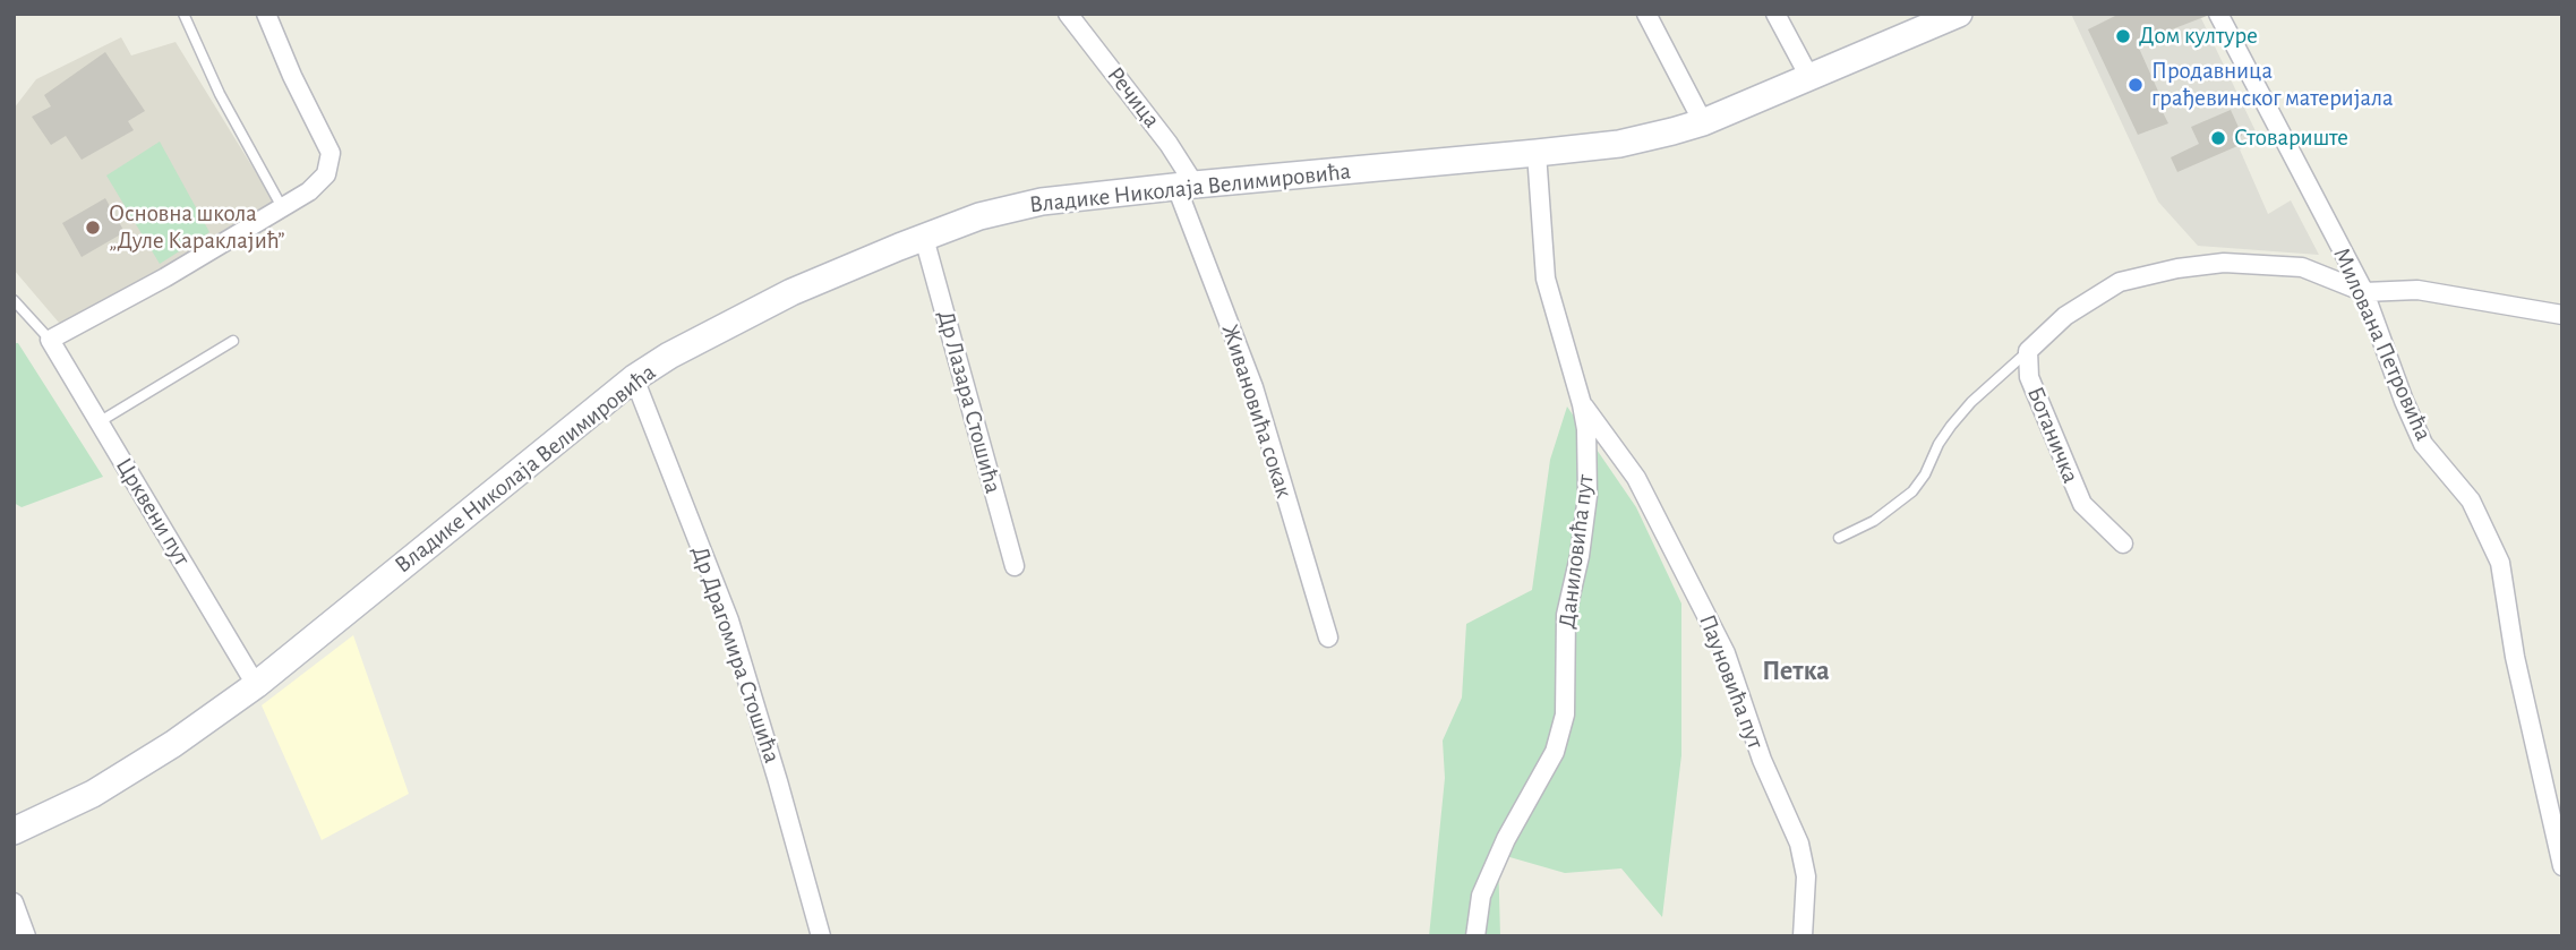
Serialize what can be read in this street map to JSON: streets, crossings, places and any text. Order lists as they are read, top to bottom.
{
  "streets": {
    "street": [
      "Речица",
      "Владике Николаја Велимировића",
      "Милована Петровића",
      "Др Лазара Стошића",
      "Живановића сокак",
      "Ботаничка",
      "Црквени пут",
      "Даниловића пут",
      "Др Драгомира Стошића",
      "Пауновића пут"
    ]
  },
  "crossings": [
    ["Речица", "Владике Николаја Велимировића"],
    ["Речица", "Живановића сокак"],
    ["Владике Николаја Велимировића", "Др Лазара Стошића"],
    ["Владике Николаја Велимировића", "Живановића сокак"],
    ["Владике Николаја Велимировића", "Црквени пут"],
    ["Владике Николаја Велимировића", "Даниловића пут"],
    ["Владике Николаја Велимировића", "Др Драгомира Стошића"],
    ["Даниловића пут", "Пауновића пут"]
  ],
  "districts": ["Петка"],
  "places": [
    "Дом културе",
    "Продавница грађевинског материјала",
    "Стовариште",
    "Основна школа „Дуле Караклајић”"
  ]
}
